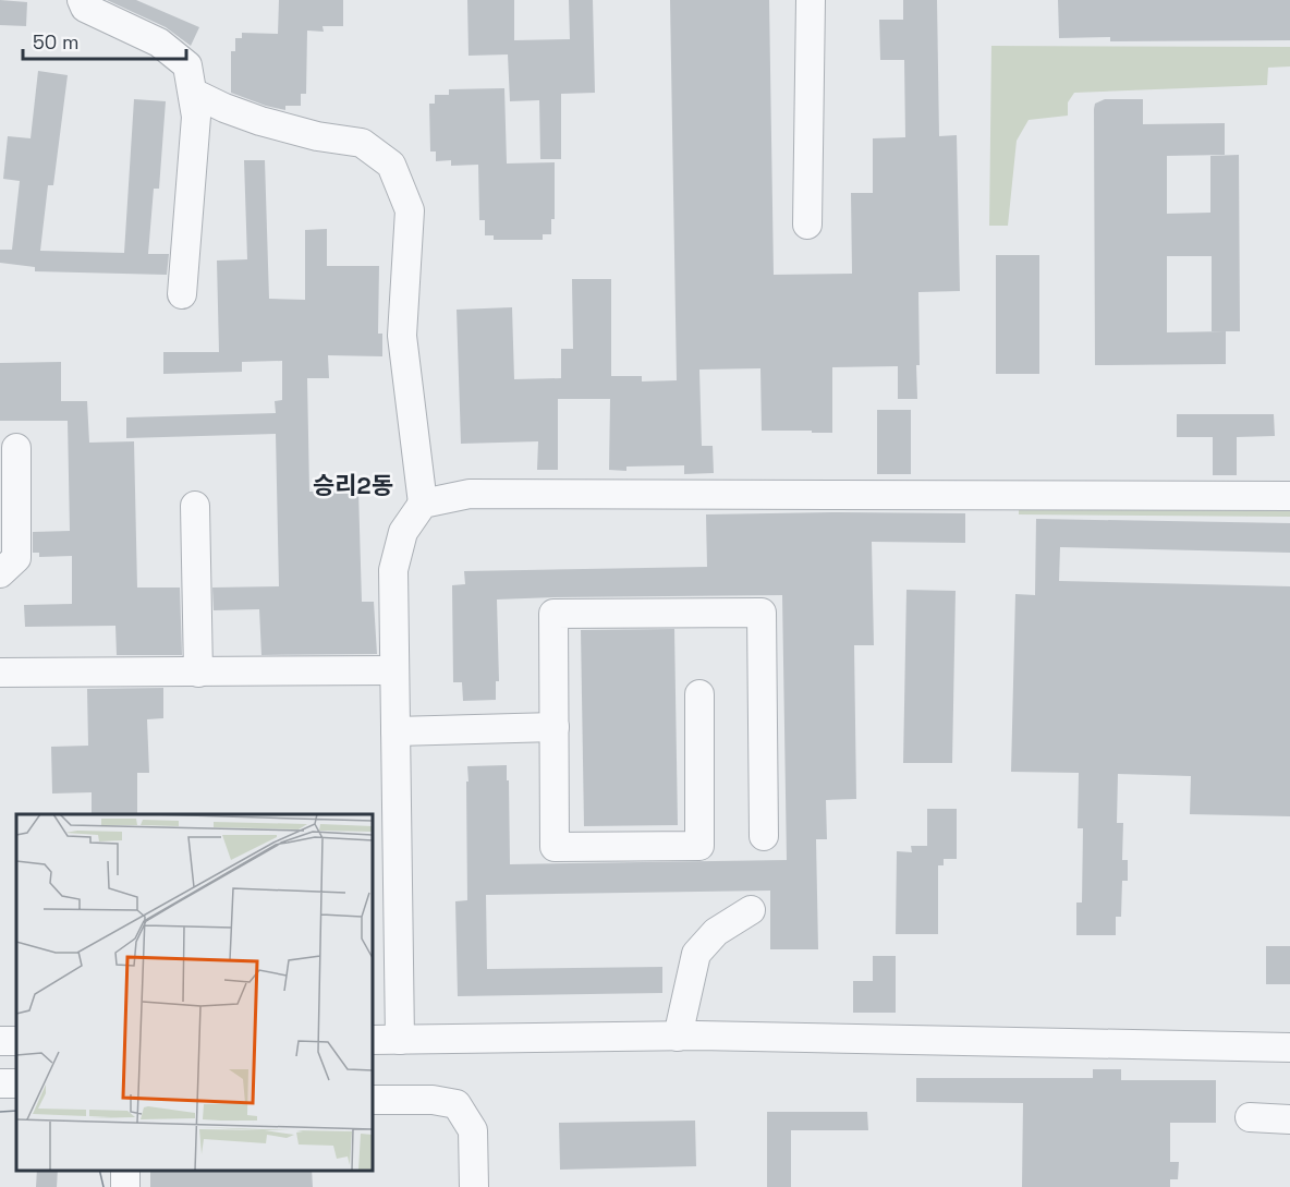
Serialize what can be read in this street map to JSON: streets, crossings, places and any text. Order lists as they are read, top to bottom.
{
  "districts": ["승리2동"],
  "scale_bar": "50 m"
}
